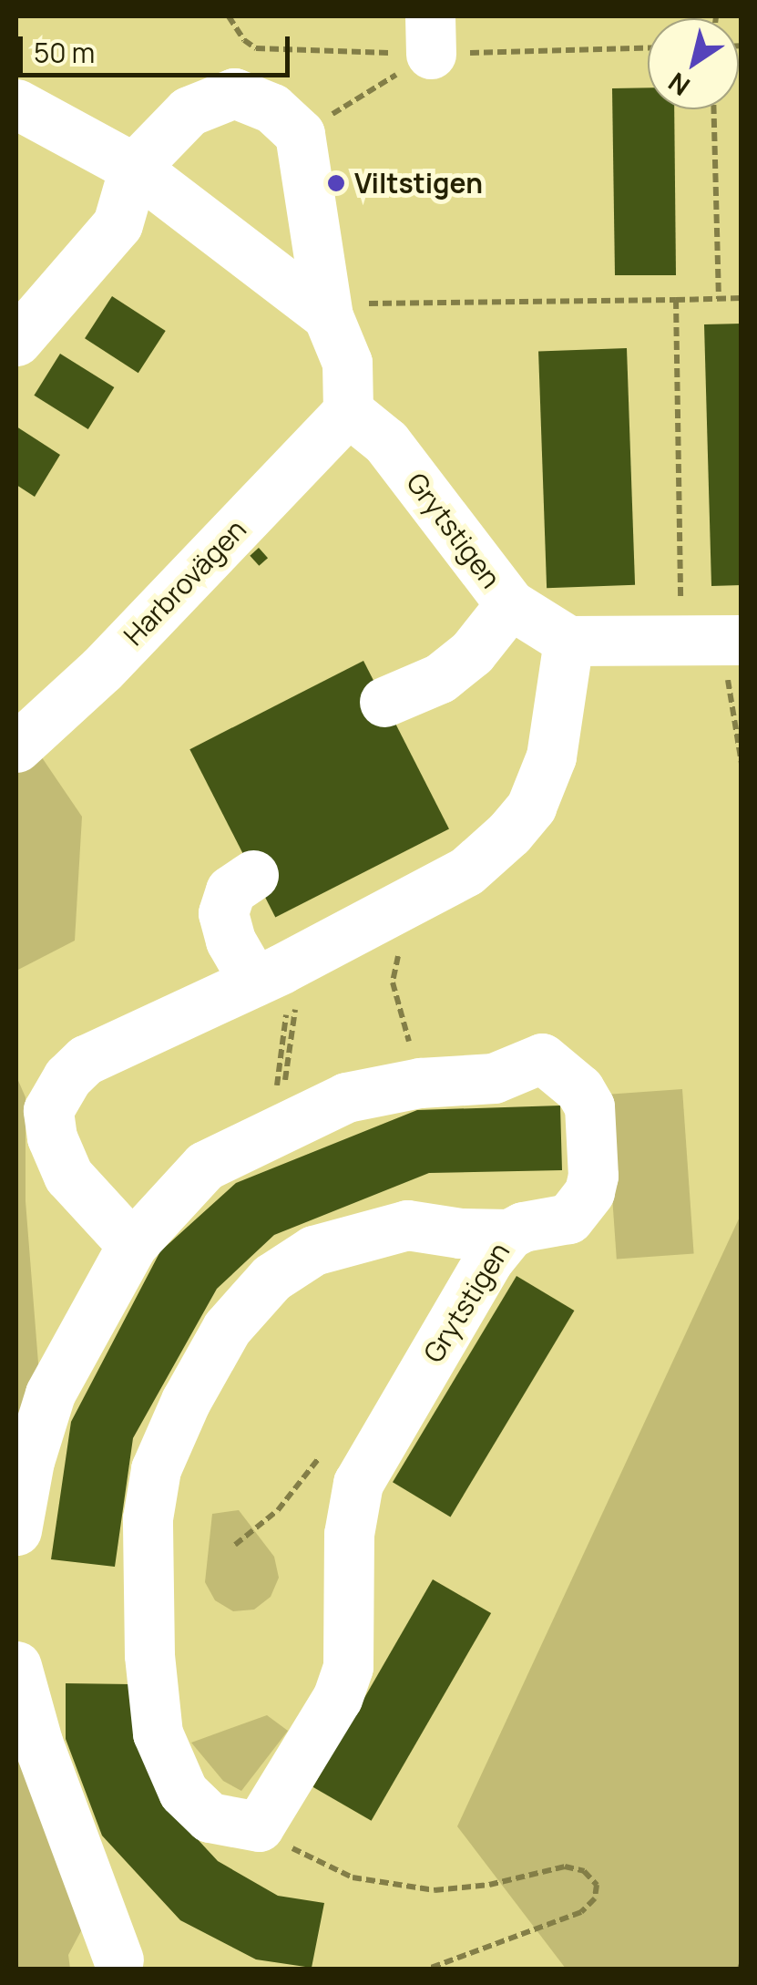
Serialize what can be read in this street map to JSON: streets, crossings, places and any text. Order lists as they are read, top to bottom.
{
  "streets": {
    "street": ["Grytstigen", "Harbrovägen"]
  },
  "crossings": [
    ["Grytstigen", "Harbrovägen"]
  ],
  "places": ["Viltstigen"],
  "scale_bar": "50 m",
  "north": "bottom left"
}
